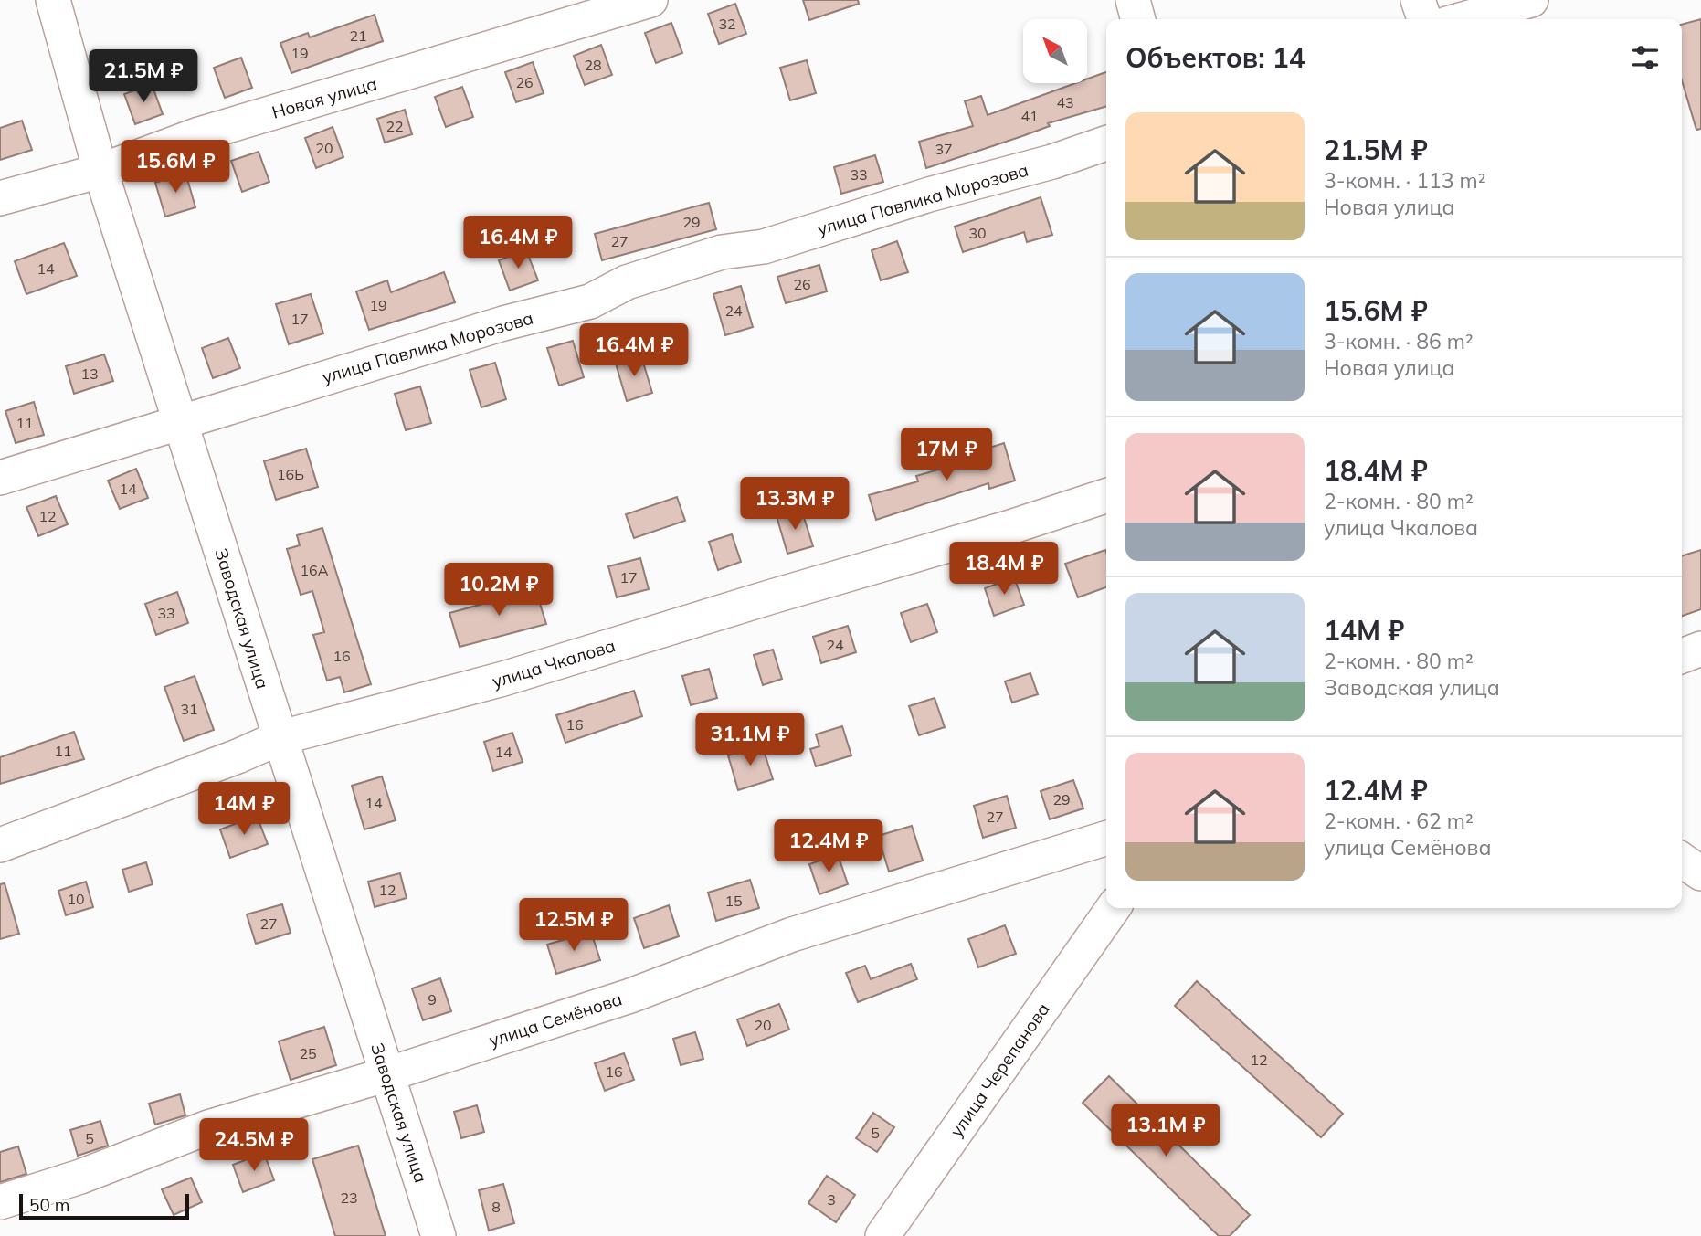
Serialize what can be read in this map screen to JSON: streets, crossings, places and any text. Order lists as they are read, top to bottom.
{
  "streets": {
    "street": [
      "Новая улица",
      "улица Павлика Морозова",
      "Заводская улица",
      "улица Чкалова",
      "улица Семёнова",
      "улица Черепанова"
    ]
  },
  "crossings": [
    ["Новая улица", "Заводская улица"],
    ["улица Павлика Морозова", "Заводская улица"],
    ["Заводская улица", "улица Чкалова"],
    ["Заводская улица", "улица Семёнова"]
  ],
  "house_numbers": [
    "32",
    "21",
    "19",
    "28",
    "26",
    "43",
    "41",
    "22",
    "20",
    "37",
    "33",
    "29",
    "30",
    "27",
    "14",
    "26",
    "19",
    "24",
    "17",
    "13",
    "11",
    "16Б",
    "14",
    "12",
    "16А",
    "17",
    "33",
    "24",
    "16",
    "31",
    "16",
    "11",
    "14",
    "29",
    "14",
    "27",
    "12",
    "10",
    "15",
    "27",
    "9",
    "20",
    "25",
    "12",
    "16",
    "5",
    "5",
    "23",
    "3",
    "8"
  ],
  "scale_bar": "50 m",
  "north": "top left",
  "page": {
    "heading": "Объектов: 14",
    "price": [
      "21.5M ₽",
      "15.6M ₽",
      "16.4M ₽",
      "16.4M ₽",
      "17M ₽",
      "13.3M ₽",
      "18.4M ₽",
      "10.2M ₽",
      "31.1M ₽",
      "14M ₽",
      "12.4M ₽",
      "12.5M ₽",
      "13.1M ₽",
      "24.5M ₽"
    ],
    "list": [
      {
        "name": "21.5M ₽",
        "note": "3-комн. · 113 m² · Новая улица"
      },
      {
        "name": "15.6M ₽",
        "note": "3-комн. · 86 m² · Новая улица"
      },
      {
        "name": "18.4M ₽",
        "note": "2-комн. · 80 m² · улица Чкалова"
      },
      {
        "name": "14M ₽",
        "note": "2-комн. · 80 m² · Заводская улица"
      },
      {
        "name": "12.4M ₽",
        "note": "2-комн. · 62 m² · улица Семёнова"
      }
    ],
    "scale": "50 m"
  }
}
